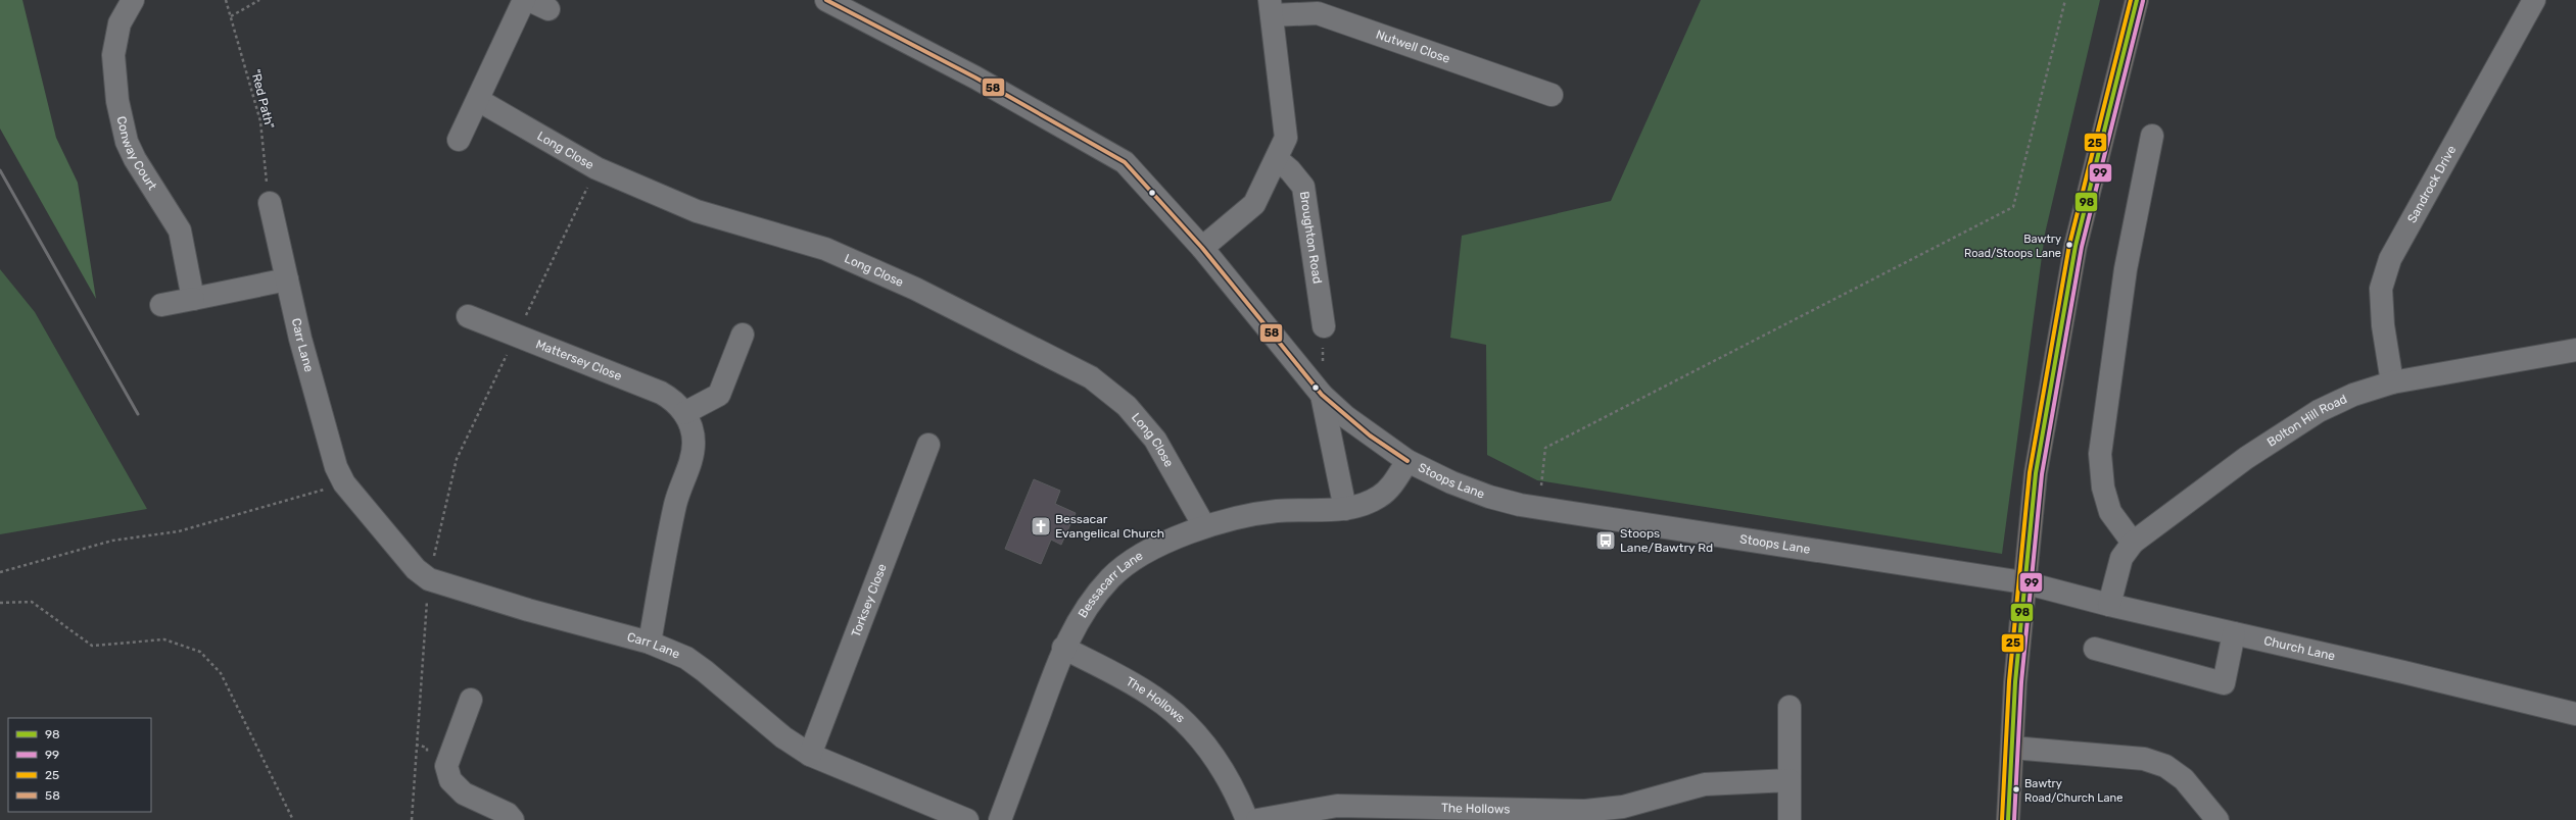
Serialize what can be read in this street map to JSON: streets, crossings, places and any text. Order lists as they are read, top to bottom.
{
  "streets": {
    "street": [
      "Nutwell Close",
      "Long Close",
      "Conway Court",
      "Sandrock Drive",
      "Broughton Road",
      "Carr Lane",
      "Mattersey Close",
      "Bolton Hill Road",
      "Stoops Lane",
      "Bessacarr Lane",
      "Torksey Close",
      "Church Lane",
      "The Hollows"
    ],
    "path": ["\"Red Path\""]
  },
  "crossings": [
    ["\"Red Path\"", "Carr Lane"],
    ["Long Close", "Bessacarr Lane"],
    ["Sandrock Drive", "Bolton Hill Road"],
    ["Carr Lane", "Mattersey Close"],
    ["Carr Lane", "Torksey Close"],
    ["Bolton Hill Road", "Church Lane"],
    ["Stoops Lane", "Bessacarr Lane"],
    ["Stoops Lane", "Church Lane"],
    ["Bessacarr Lane", "The Hollows"]
  ],
  "places": {
    "other": ["Bawtry Road/Stoops Lane", "Bawtry Road/Church Lane"],
    "church": ["Bessacar Evangelical Church"],
    "bus stop": ["Stoops Lane/Bawtry Rd"]
  },
  "lines": [
    "transit line 98",
    "transit line 25",
    "transit line 58",
    "transit line 99"
  ],
  "legend": [
    "98",
    "99",
    "25",
    "58"
  ]
}
